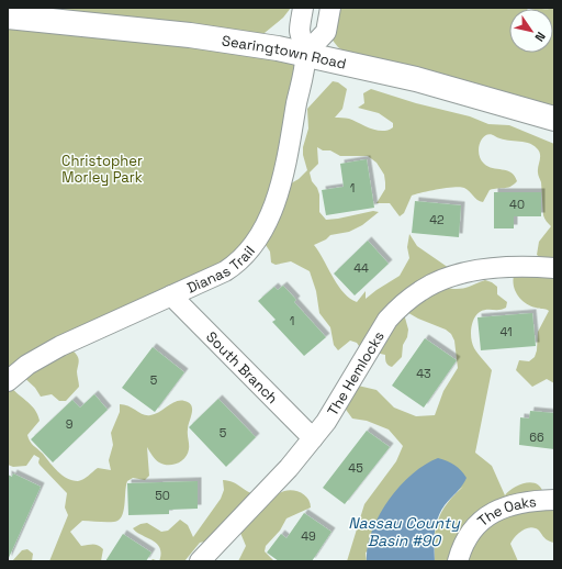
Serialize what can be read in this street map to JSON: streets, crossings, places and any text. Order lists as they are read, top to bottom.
{
  "streets": {
    "main road": ["Searingtown Road"],
    "street": [
      "Dianas Trail",
      "South Branch",
      "The Hemlocks",
      "The Oaks"
    ]
  },
  "crossings": [
    ["Searingtown Road", "Dianas Trail"],
    ["Dianas Trail", "South Branch"],
    ["South Branch", "The Hemlocks"]
  ],
  "water": ["Nassau County Basin #90"],
  "parks": ["Christopher Morley Park"],
  "house_numbers": [
    "1",
    "40",
    "42",
    "44",
    "1",
    "41",
    "43",
    "5",
    "9",
    "5",
    "66",
    "45",
    "50",
    "49"
  ],
  "north": "bottom right"
}
